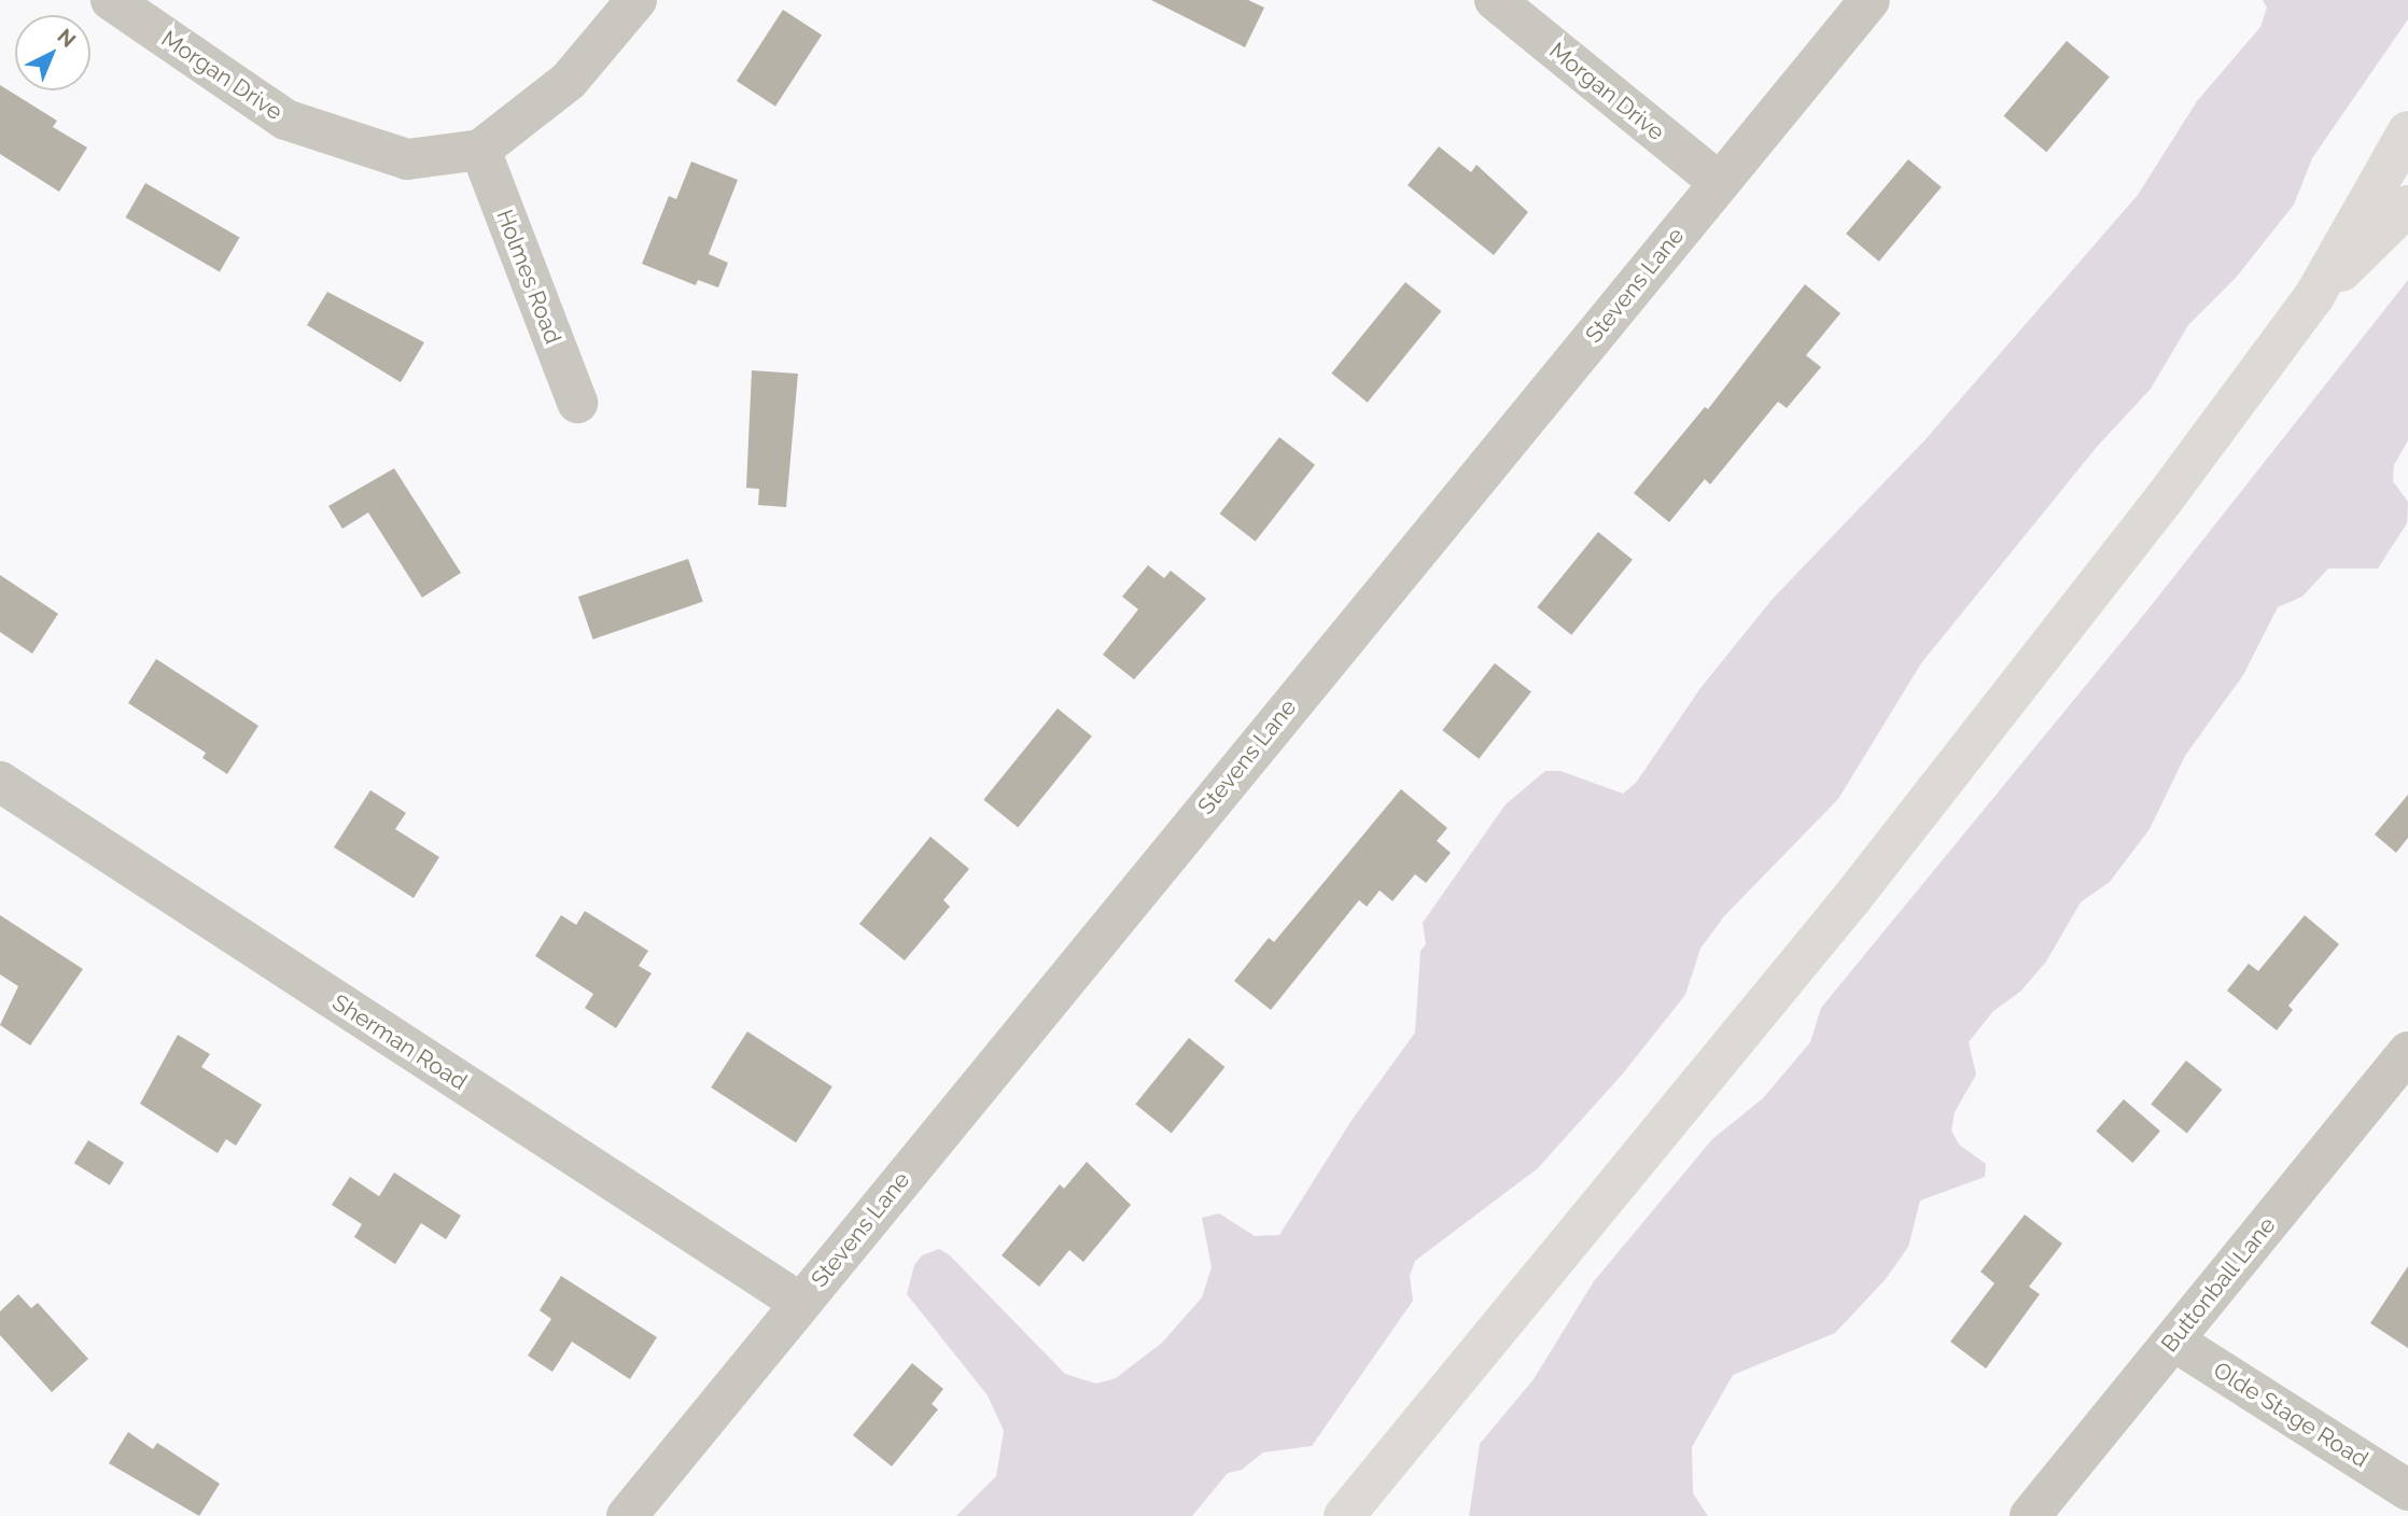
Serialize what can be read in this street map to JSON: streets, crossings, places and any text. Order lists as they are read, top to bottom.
{
  "streets": {
    "street": [
      "Morgan Drive",
      "Holmes Road",
      "Stevens Lane",
      "Sherman Road",
      "Buttonball Lane",
      "Olde Stage Road"
    ]
  },
  "crossings": [
    ["Morgan Drive", "Holmes Road"],
    ["Morgan Drive", "Stevens Lane"],
    ["Stevens Lane", "Sherman Road"],
    ["Buttonball Lane", "Olde Stage Road"]
  ],
  "north": "top right"
}
